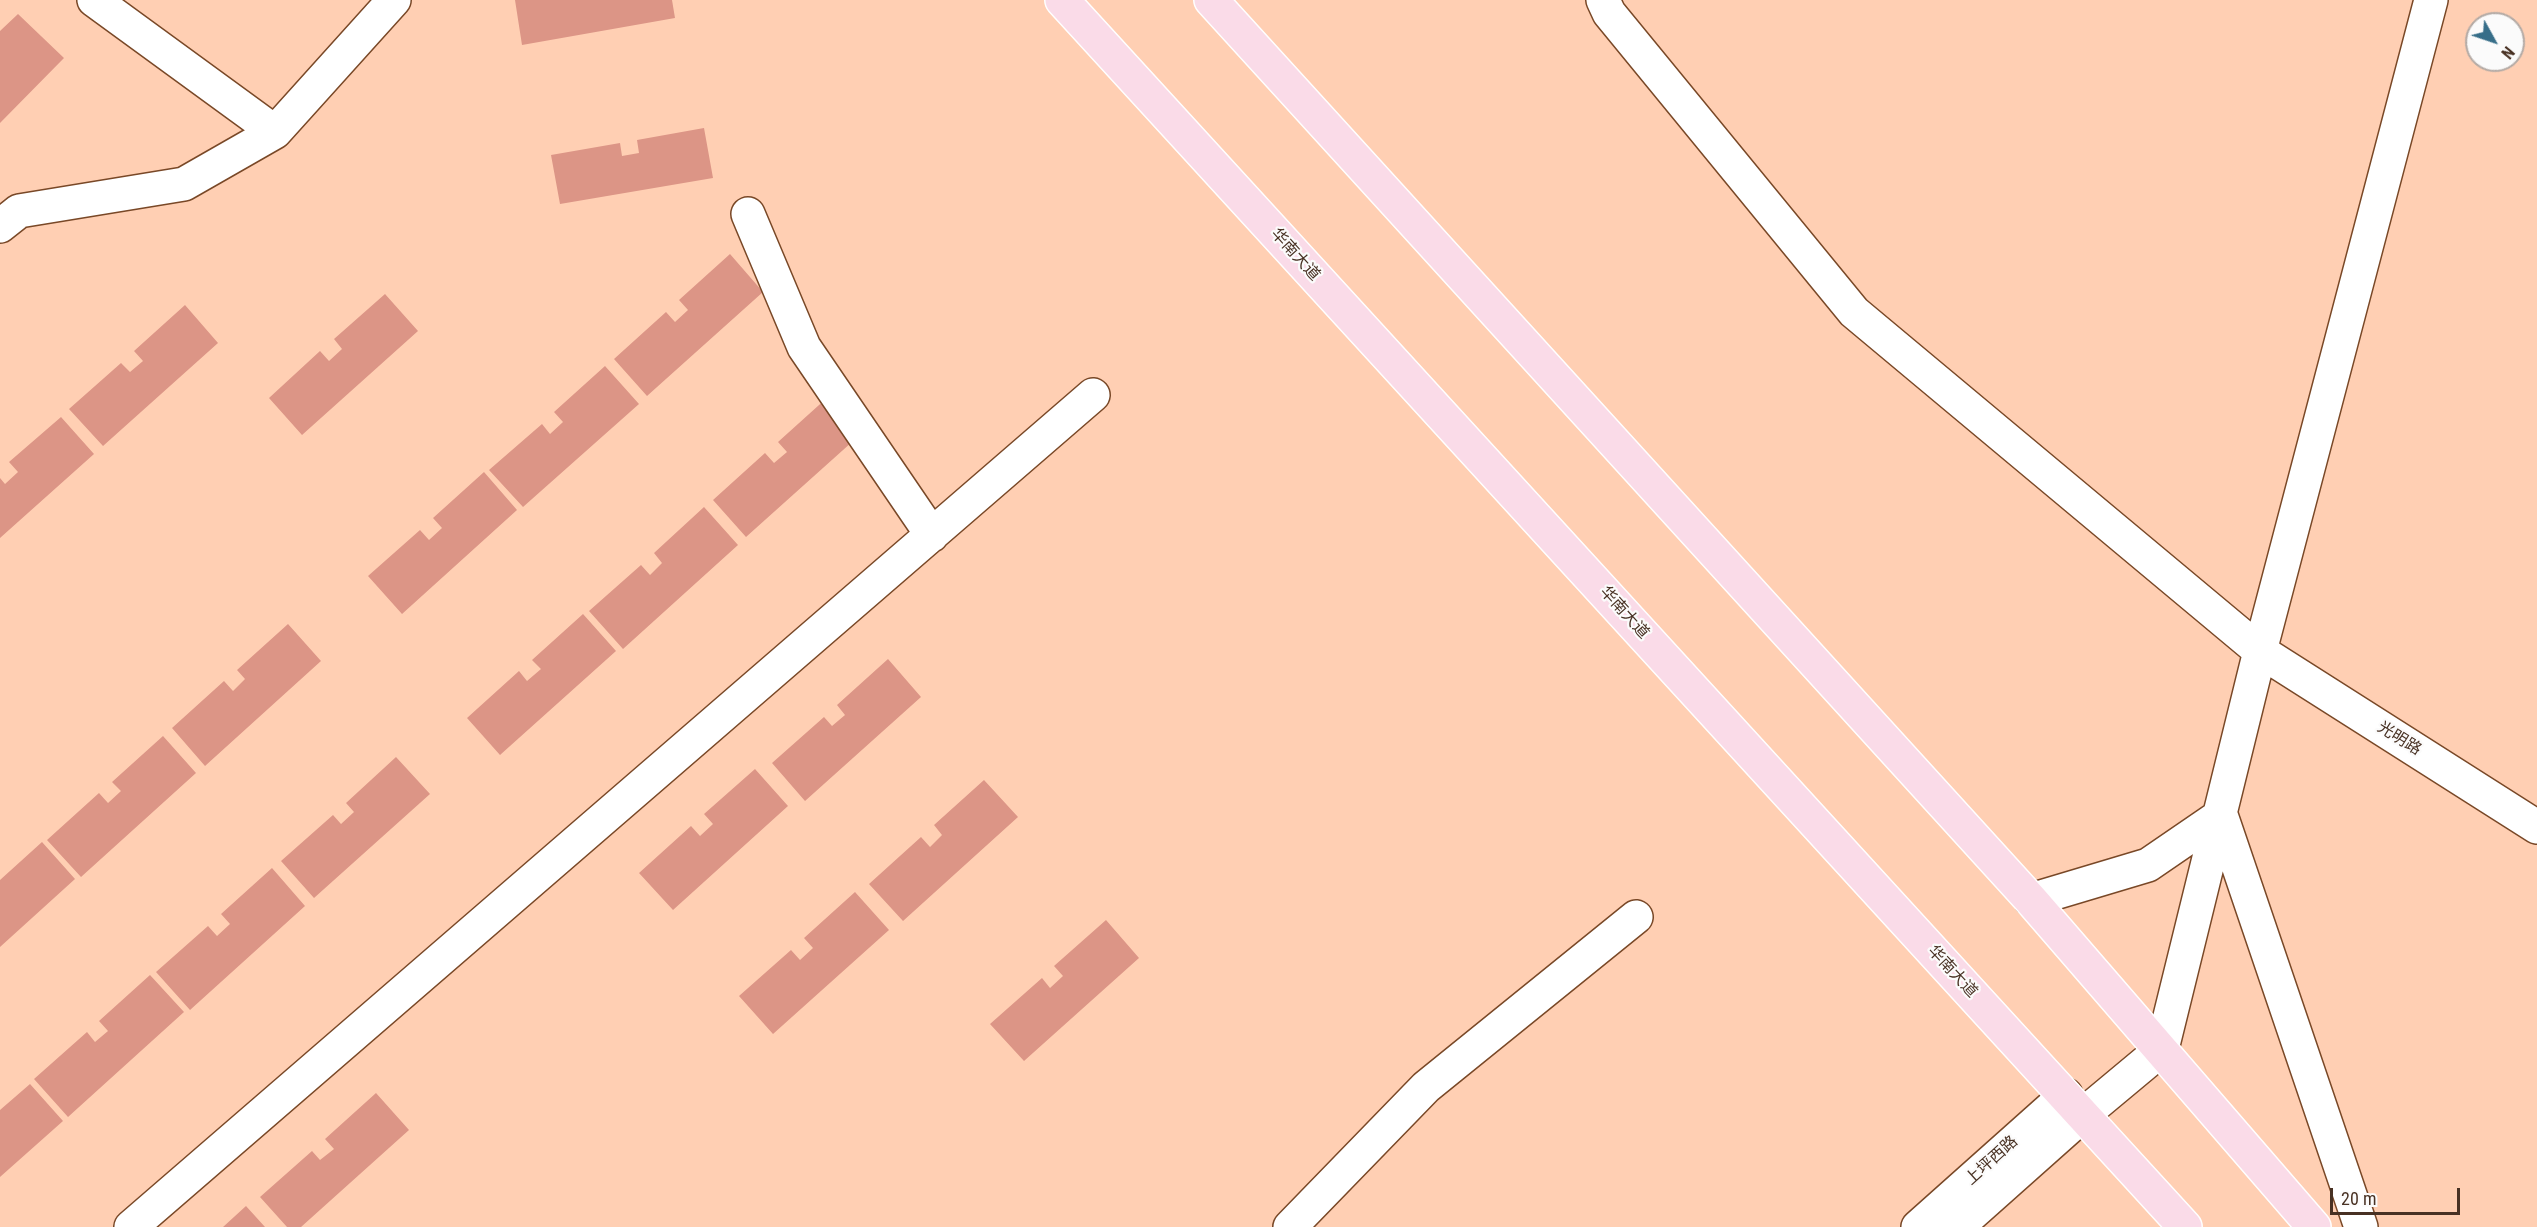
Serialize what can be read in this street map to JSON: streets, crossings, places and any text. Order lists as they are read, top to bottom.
{
  "streets": {
    "main road": ["华南大道"],
    "street": ["光明路", "上坪西路"]
  },
  "crossings": [
    ["华南大道", "上坪西路"]
  ],
  "scale_bar": "20 m",
  "north": "bottom right"
}
